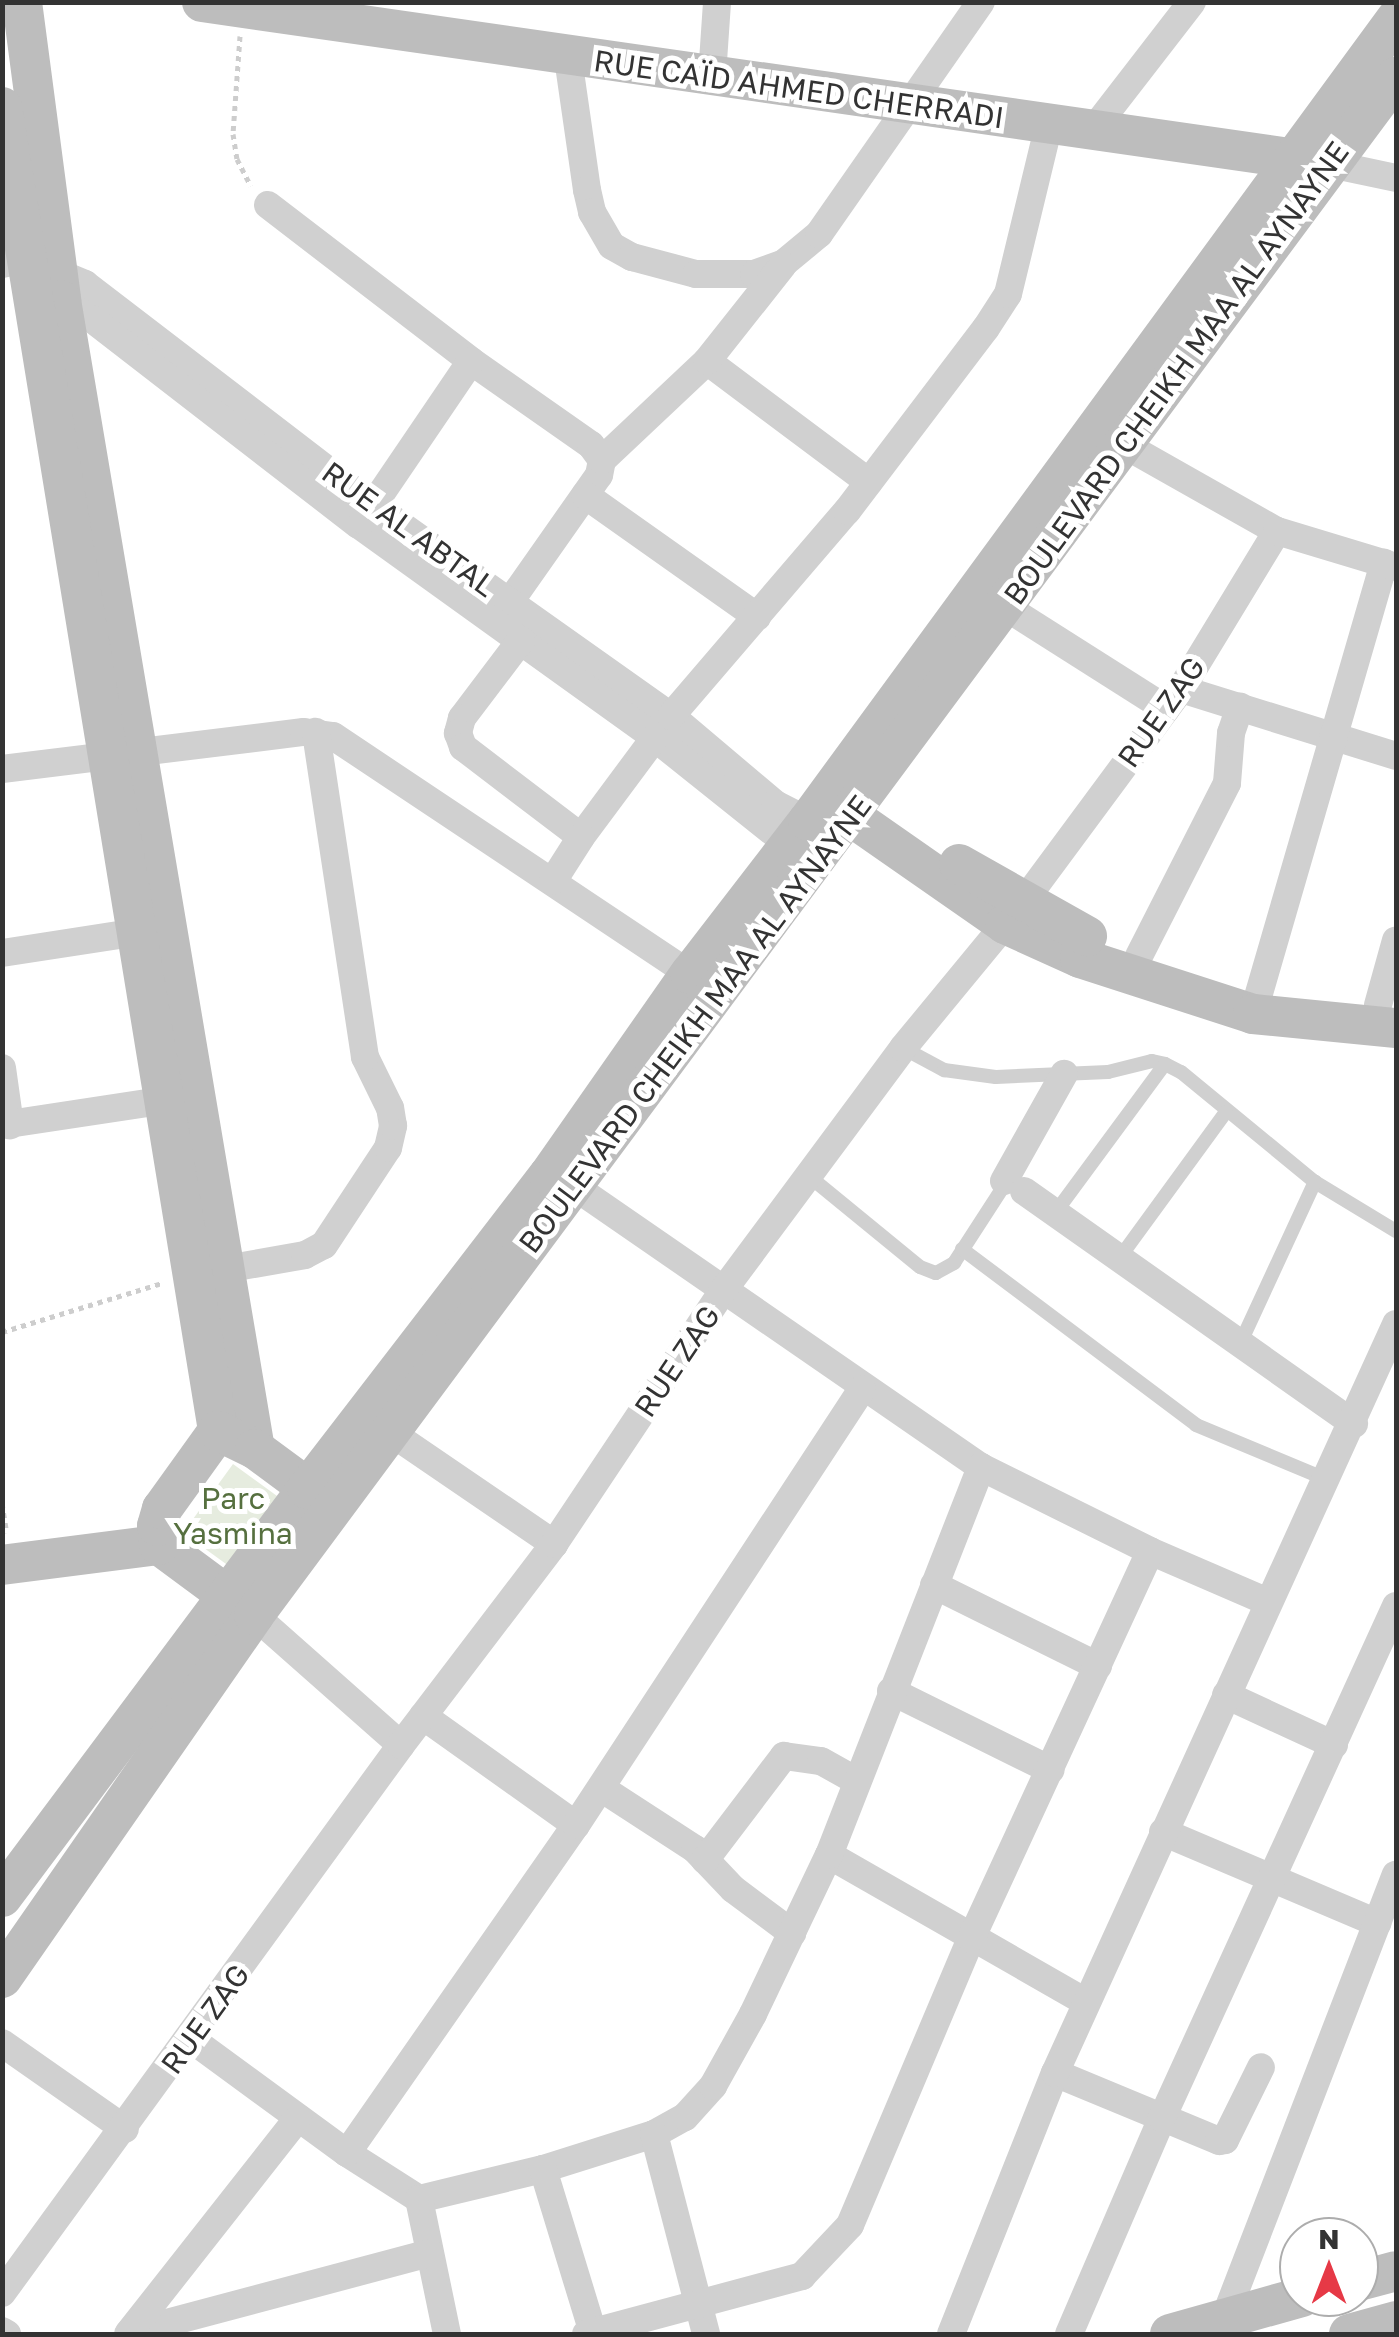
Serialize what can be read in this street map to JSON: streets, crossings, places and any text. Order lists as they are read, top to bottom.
{
  "streets": {
    "street": [
      "RUE CAÏD AHMED CHERRADI",
      "BOULEVARD CHEIKH MAA AL AYNAYNE",
      "RUE AL ABTAL",
      "RUE ZAG"
    ]
  },
  "crossings": [
    ["RUE CAÏD AHMED CHERRADI", "BOULEVARD CHEIKH MAA AL AYNAYNE"],
    ["BOULEVARD CHEIKH MAA AL AYNAYNE", "RUE AL ABTAL"]
  ],
  "parks": ["Parc Yasmina"],
  "north": "top"
}
